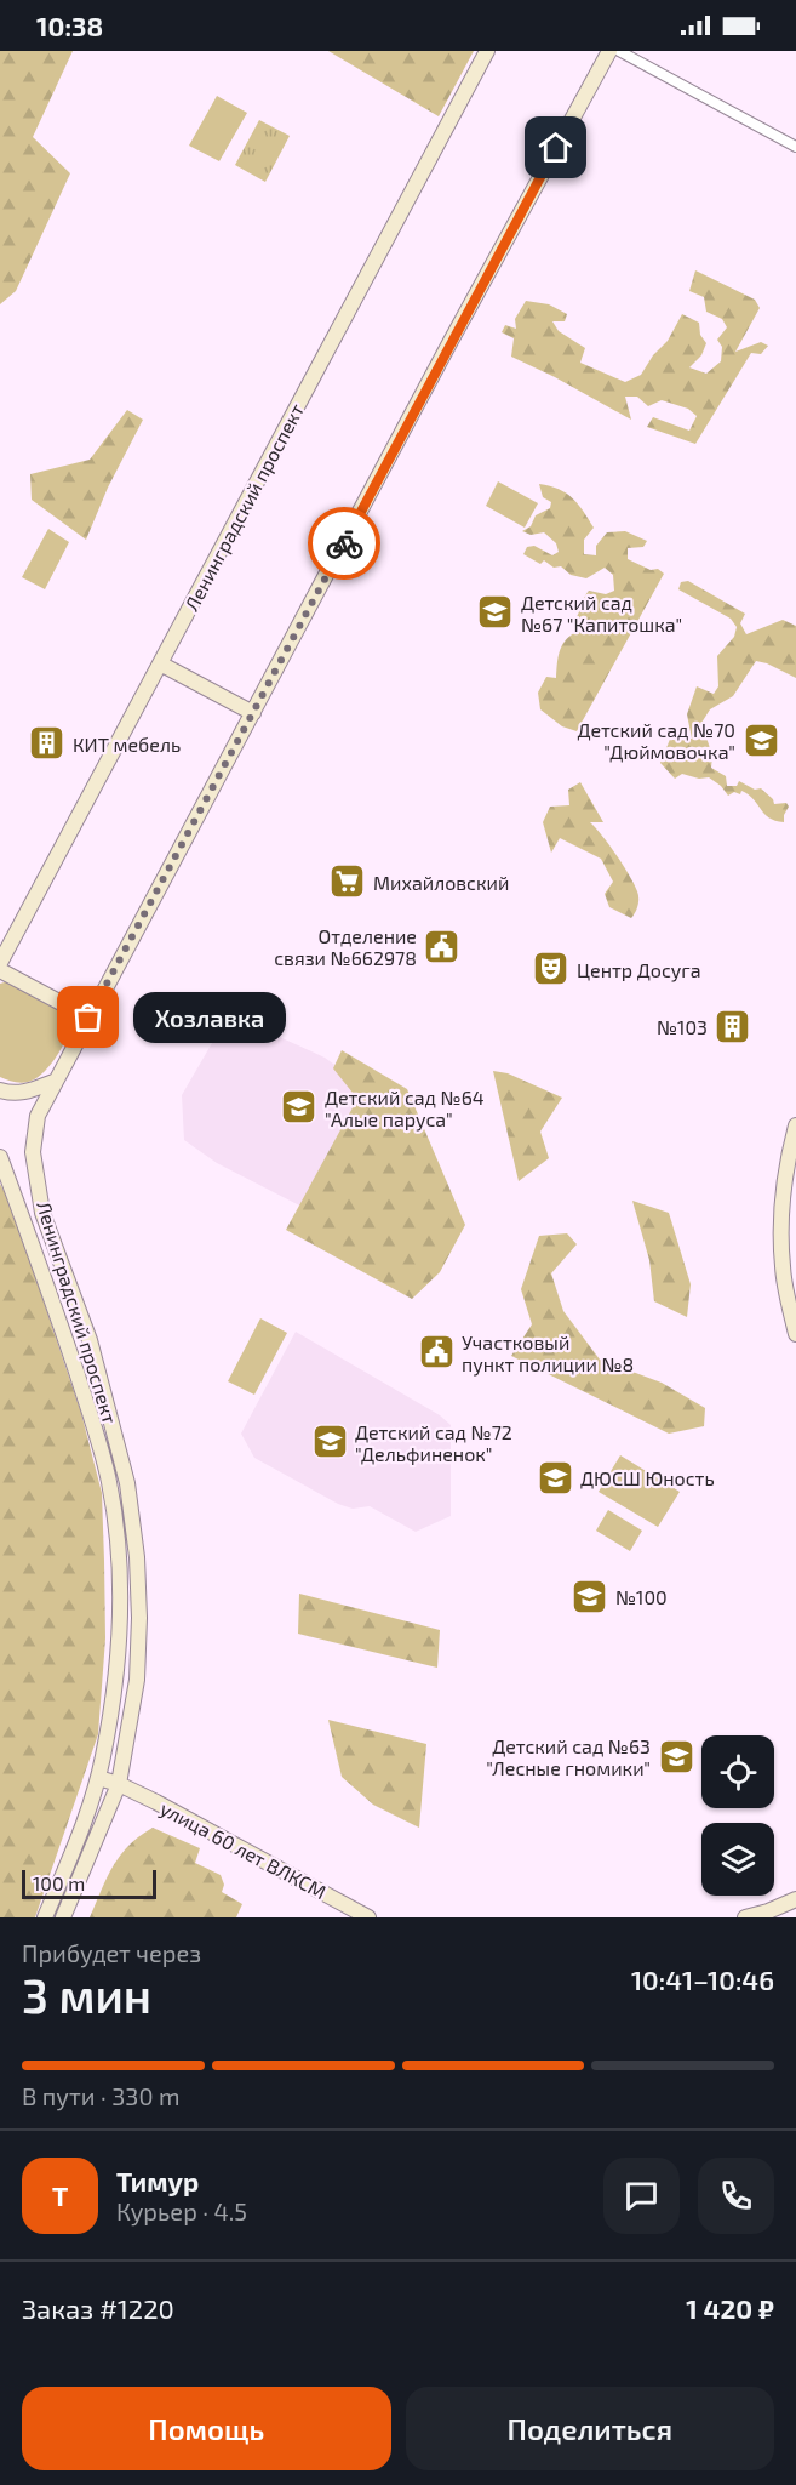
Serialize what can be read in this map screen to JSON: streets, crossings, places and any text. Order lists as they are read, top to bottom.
{
  "streets": {
    "main road": ["Ленинградский проспект", "улица 60 лет ВЛКСМ"]
  },
  "crossings": [
    ["Ленинградский проспект", "улица 60 лет ВЛКСМ"]
  ],
  "places": {
    "school or university": [
      "Детский сад №67 \"Капитошка\"",
      "Детский сад №70 \"Дюймовочка\"",
      "Детский сад №64 \"Алые паруса\"",
      "Детский сад №72 \"Дельфиненок\"",
      "ДЮСШ Юность",
      "№100",
      "Детский сад №63 \"Лесные гномики\""
    ],
    "building": ["КИТ мебель", "№103"],
    "supermarket": ["Михайловский"],
    "public building": ["Отделение связи №662978", "Участковый пункт полиции №8"],
    "theatre": ["Центр Досуга"],
    "other": ["Хозлавка"]
  },
  "scale_bar": "100 m",
  "page": {
    "status": "10:38",
    "bubble": "Хозлавка",
    "scale": "100 m",
    "heading": ["3 мин", "Прибудет через", "10:41–10:46"],
    "panel": [
      "Тимур",
      "Курьер · 4.5",
      "Заказ #1220",
      "1 420 ₽"
    ],
    "bar": "В пути · 330 m",
    "round": "Т",
    "buttons": ["Помощь", "Поделиться"]
  }
}
